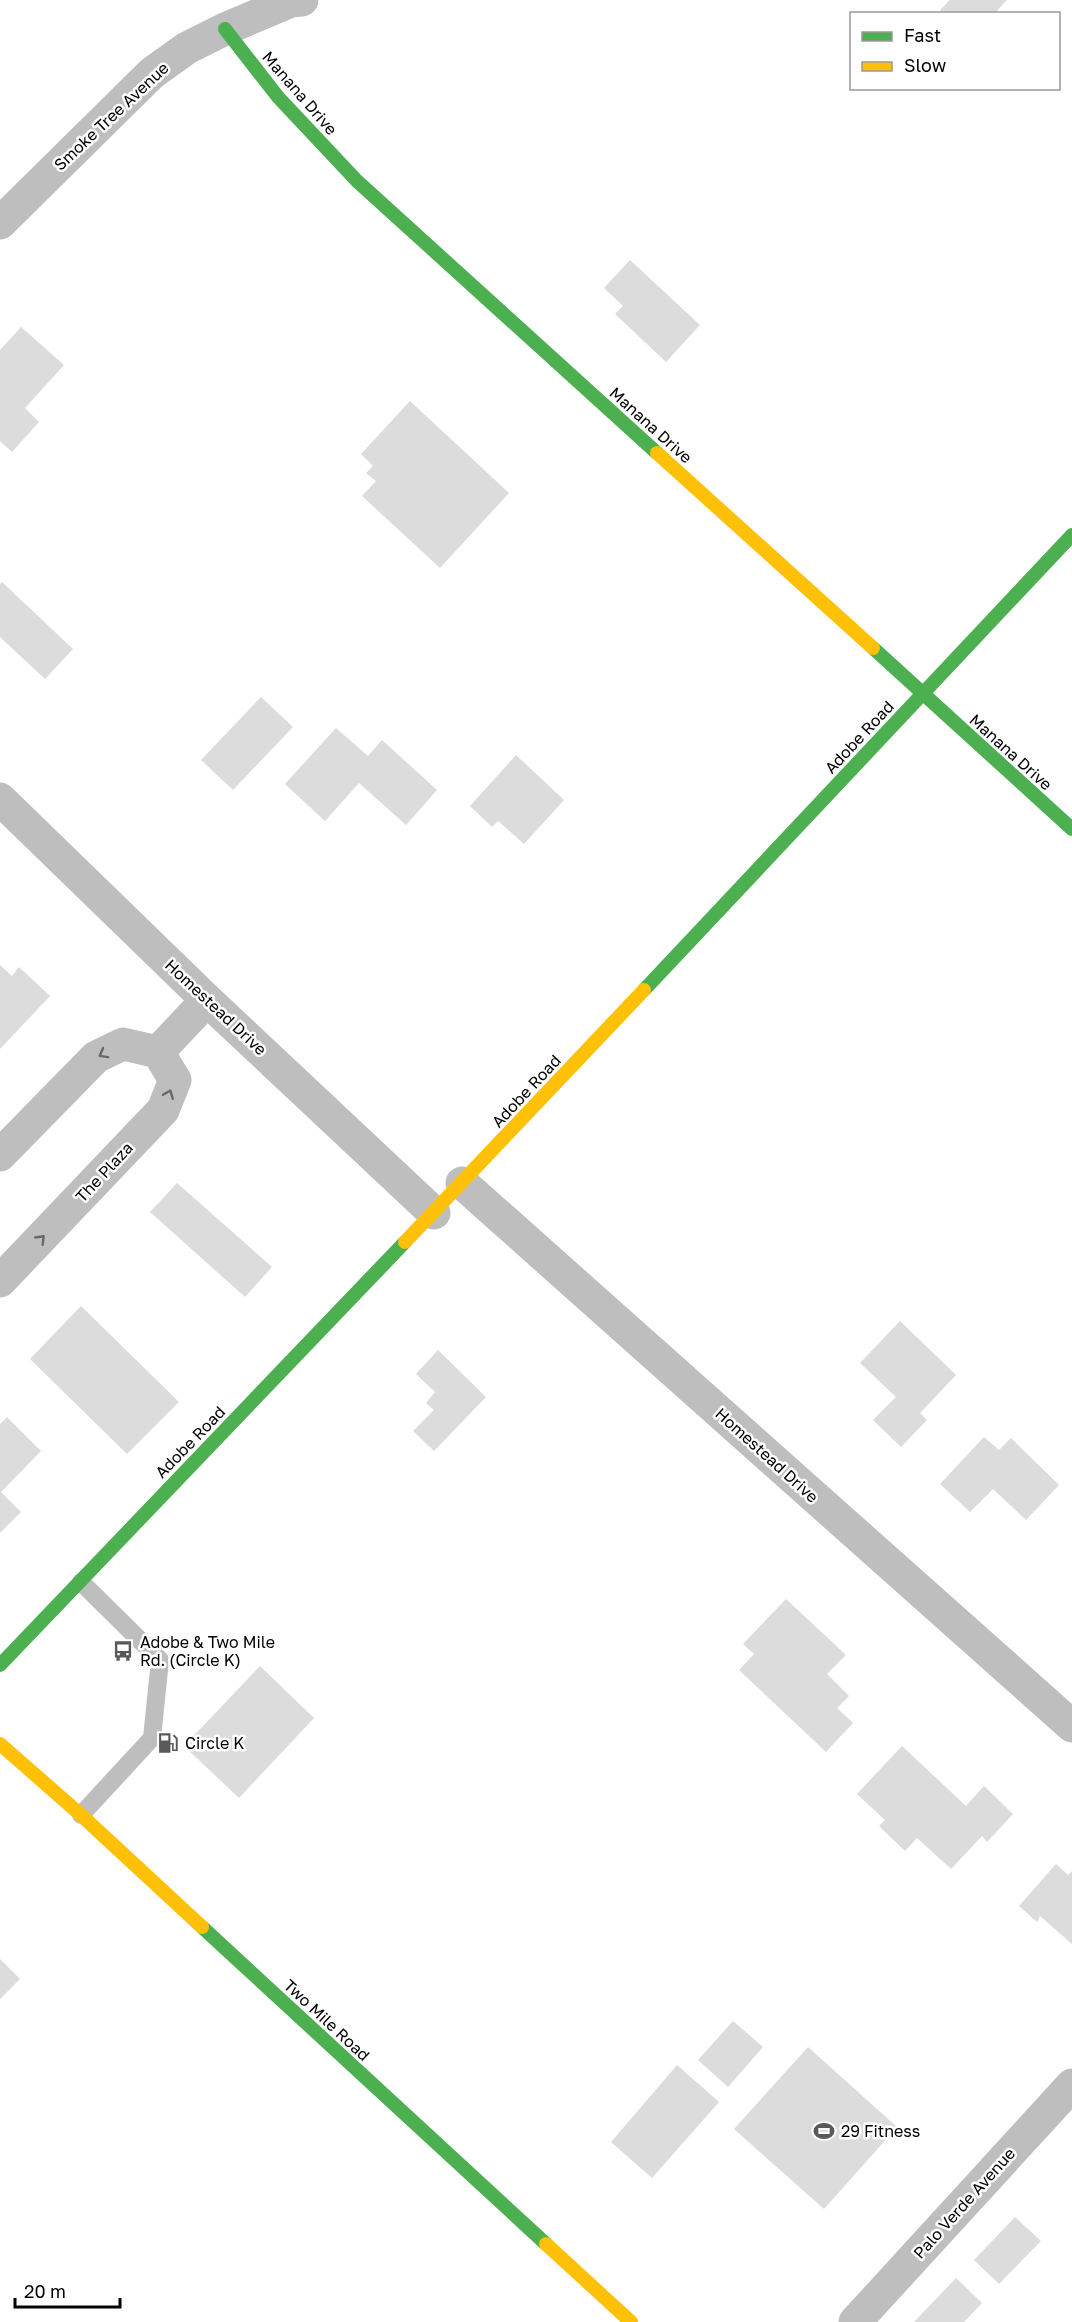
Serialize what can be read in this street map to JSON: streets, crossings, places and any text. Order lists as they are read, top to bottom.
{
  "streets": {
    "street": [
      "Manana Drive",
      "Smoke Tree Avenue",
      "Adobe Road",
      "Homestead Drive",
      "The Plaza",
      "Two Mile Road",
      "Palo Verde Avenue"
    ]
  },
  "crossings": [
    ["Manana Drive", "Smoke Tree Avenue"],
    ["Manana Drive", "Adobe Road"],
    ["Adobe Road", "Homestead Drive"]
  ],
  "one_way": ["The Plaza"],
  "places": {
    "bus stop": ["Adobe & Two Mile Rd. (Circle K)"],
    "fuel station": ["Circle K"],
    "sports": ["29 Fitness"]
  },
  "legend": ["Fast", "Slow"],
  "scale_bar": "20 m"
}
